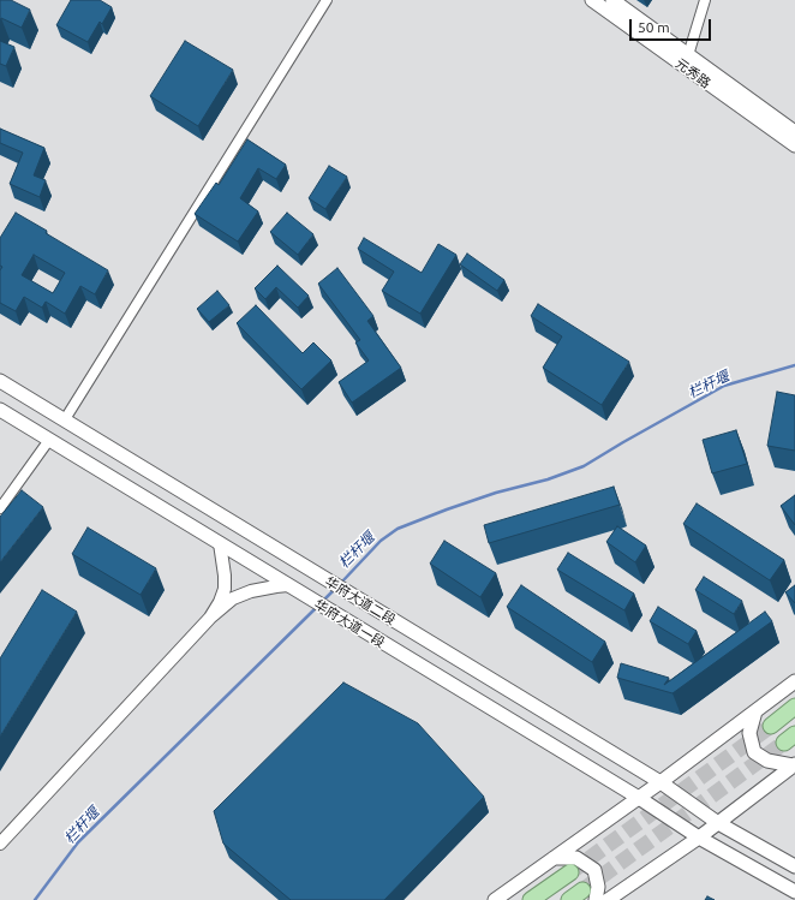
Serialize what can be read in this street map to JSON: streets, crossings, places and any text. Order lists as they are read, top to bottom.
{
  "streets": {
    "main road": ["元秀路", "华府大道二段", "华府大道一段"]
  },
  "water": ["栏杆堰"],
  "scale_bar": "50 m"
}
